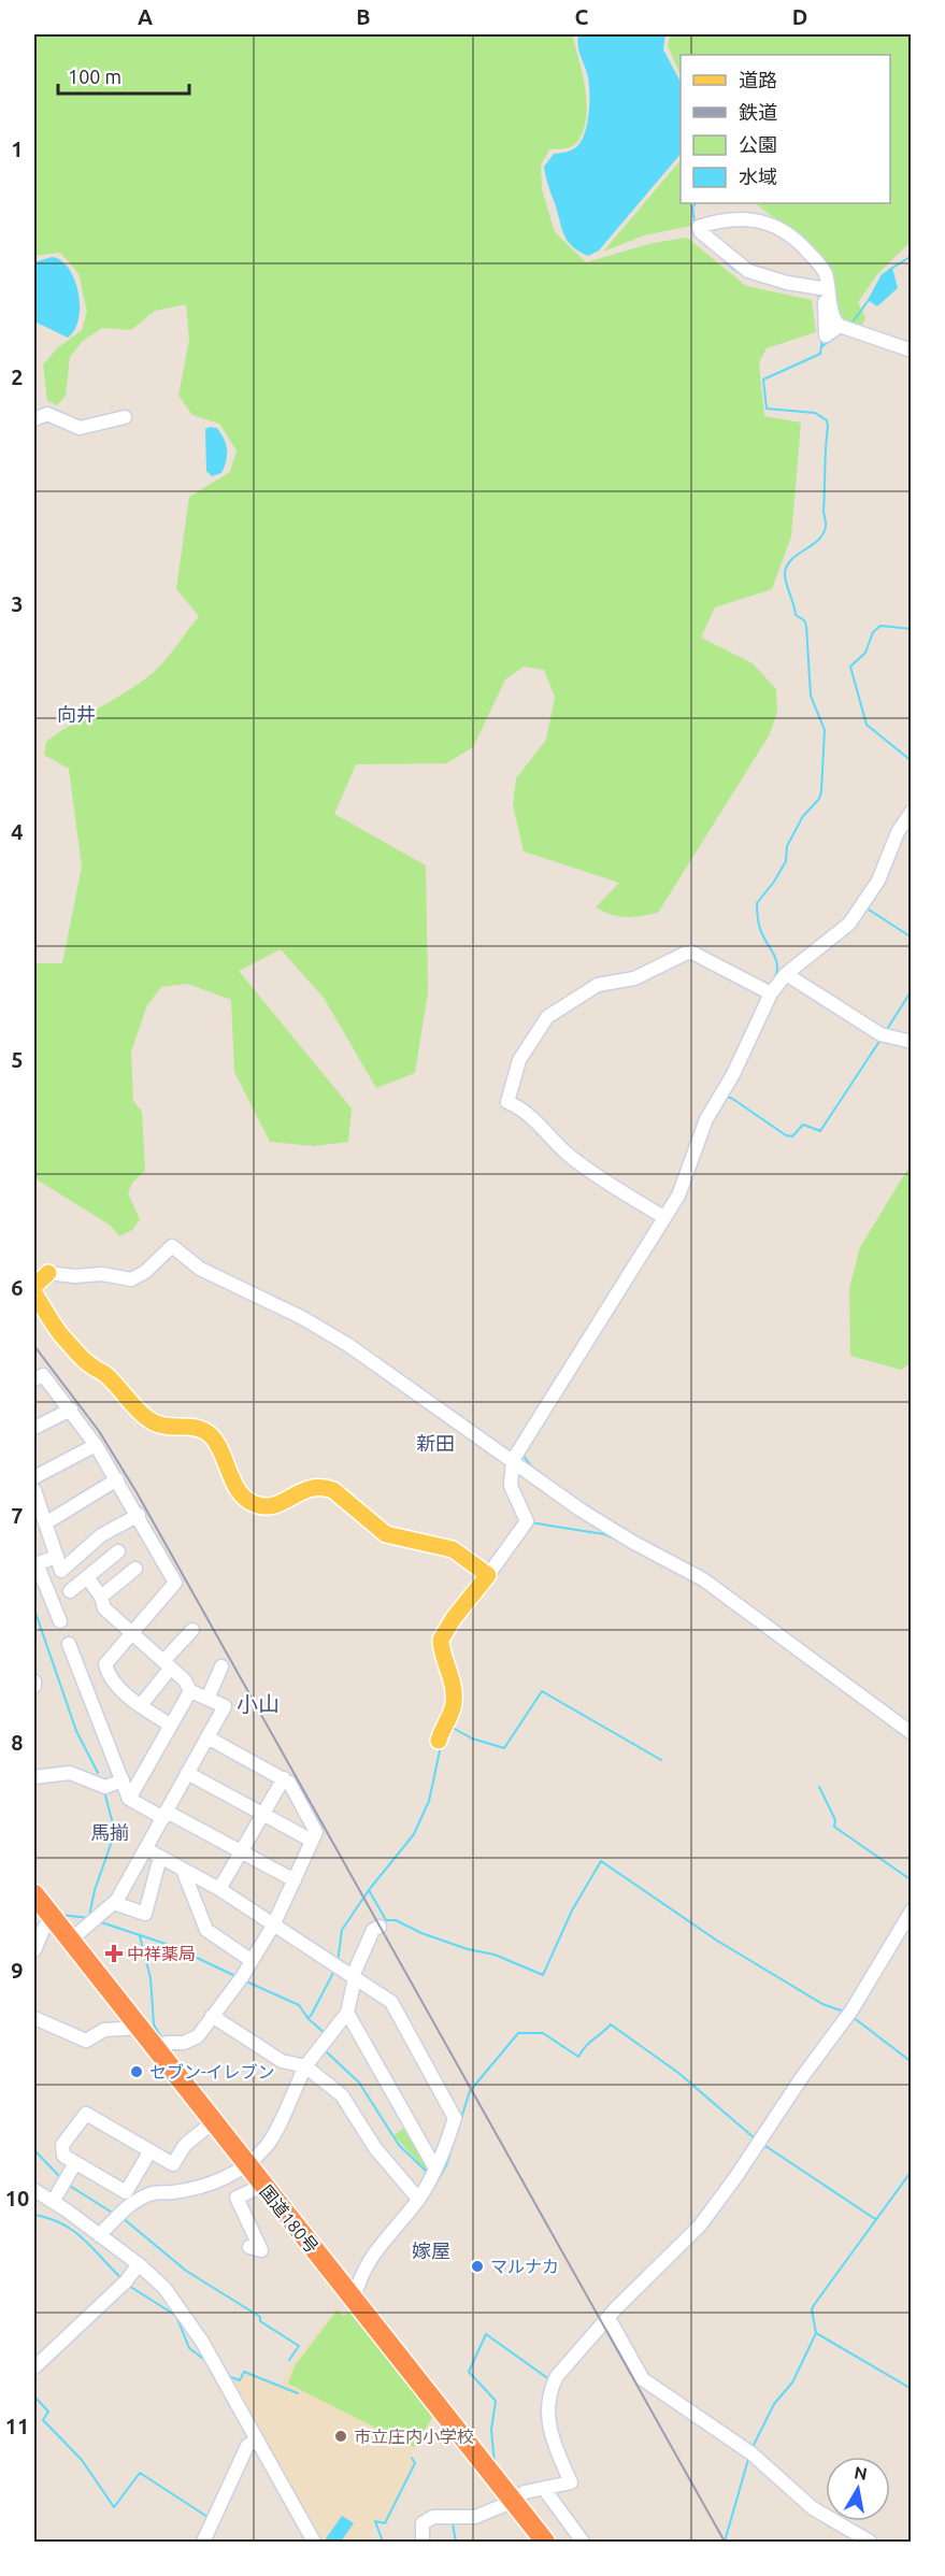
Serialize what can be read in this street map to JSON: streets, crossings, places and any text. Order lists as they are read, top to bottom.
{
  "streets": {
    "highway": ["国道180号"]
  },
  "districts": [
    "向井",
    "新田",
    "小山",
    "馬揃",
    "嫁屋"
  ],
  "places": {
    "health": ["中祥薬局"],
    "other": ["セブン-イレブン", "マルナカ", "市立庄内小学校"]
  },
  "legend": [
    "道路",
    "鉄道",
    "公園",
    "水域"
  ],
  "scale_bar": "100 m",
  "north": "top",
  "grid": {
    "columns": [
      "A",
      "B",
      "C",
      "D"
    ],
    "rows": [
      "1",
      "2",
      "3",
      "4",
      "5",
      "6",
      "7",
      "8",
      "9",
      "10",
      "11"
    ]
  }
}
